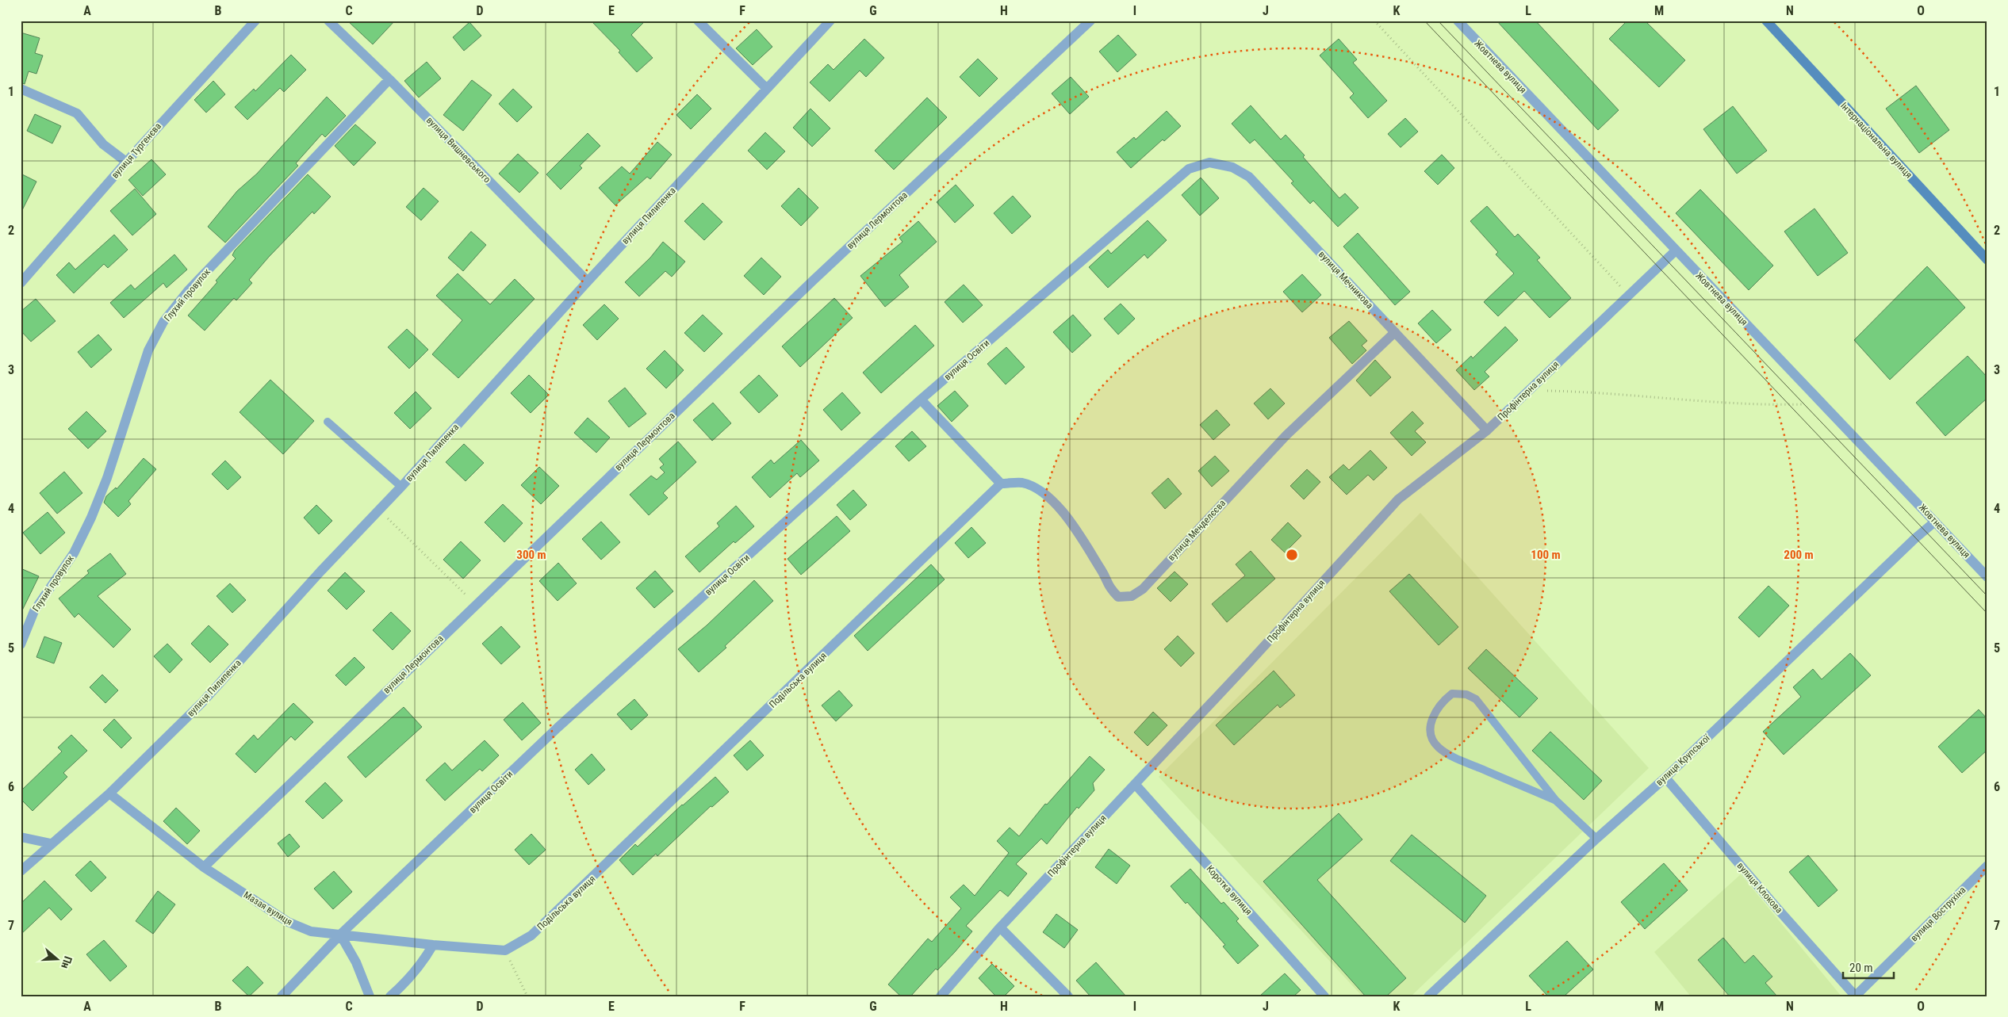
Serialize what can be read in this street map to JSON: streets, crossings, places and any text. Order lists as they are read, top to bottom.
{
  "streets": {
    "main road": ["Інтернаціональна вулиця"],
    "street": [
      "Жовтнева вулиця",
      "вулиця Вишневського",
      "вулиця Тургенєва",
      "вулиця Пилипенка",
      "вулиця Лермонтова",
      "вулиця Мечникова",
      "Глухий провулок",
      "вулиця Освіти",
      "Профінтерна вулиця",
      "вулиця Менделєєва",
      "Подільська вулиця",
      "вулиця Крупської",
      "вулиця Клокова",
      "Коротка вулиця",
      "Мазая вулиця",
      "вулиця Вострухіна"
    ]
  },
  "crossings": [
    ["Жовтнева вулиця", "Профінтерна вулиця"],
    ["Жовтнева вулиця", "вулиця Крупської"],
    ["вулиця Вишневського", "вулиця Пилипенка"],
    ["вулиця Вишневського", "Глухий провулок"],
    ["вулиця Пилипенка", "Мазая вулиця"],
    ["вулиця Лермонтова", "Мазая вулиця"],
    ["вулиця Мечникова", "вулиця Освіти"],
    ["вулиця Мечникова", "Профінтерна вулиця"],
    ["вулиця Мечникова", "вулиця Менделєєва"],
    ["вулиця Освіти", "Мазая вулиця"],
    ["Профінтерна вулиця", "Коротка вулиця"],
    ["вулиця Менделєєва", "Подільська вулиця"],
    ["Подільська вулиця", "Мазая вулиця"],
    ["вулиця Крупської", "вулиця Клокова"],
    ["вулиця Клокова", "вулиця Вострухіна"]
  ],
  "scale_bar": "20 m",
  "north": "right",
  "grid": {
    "columns": [
      "A",
      "B",
      "C",
      "D",
      "E",
      "F",
      "G",
      "H",
      "I",
      "J",
      "K",
      "L",
      "M",
      "N",
      "O"
    ],
    "rows": [
      "1",
      "2",
      "3",
      "4",
      "5",
      "6",
      "7"
    ]
  },
  "rings": ["100 m", "200 m", "300 m"]
}
